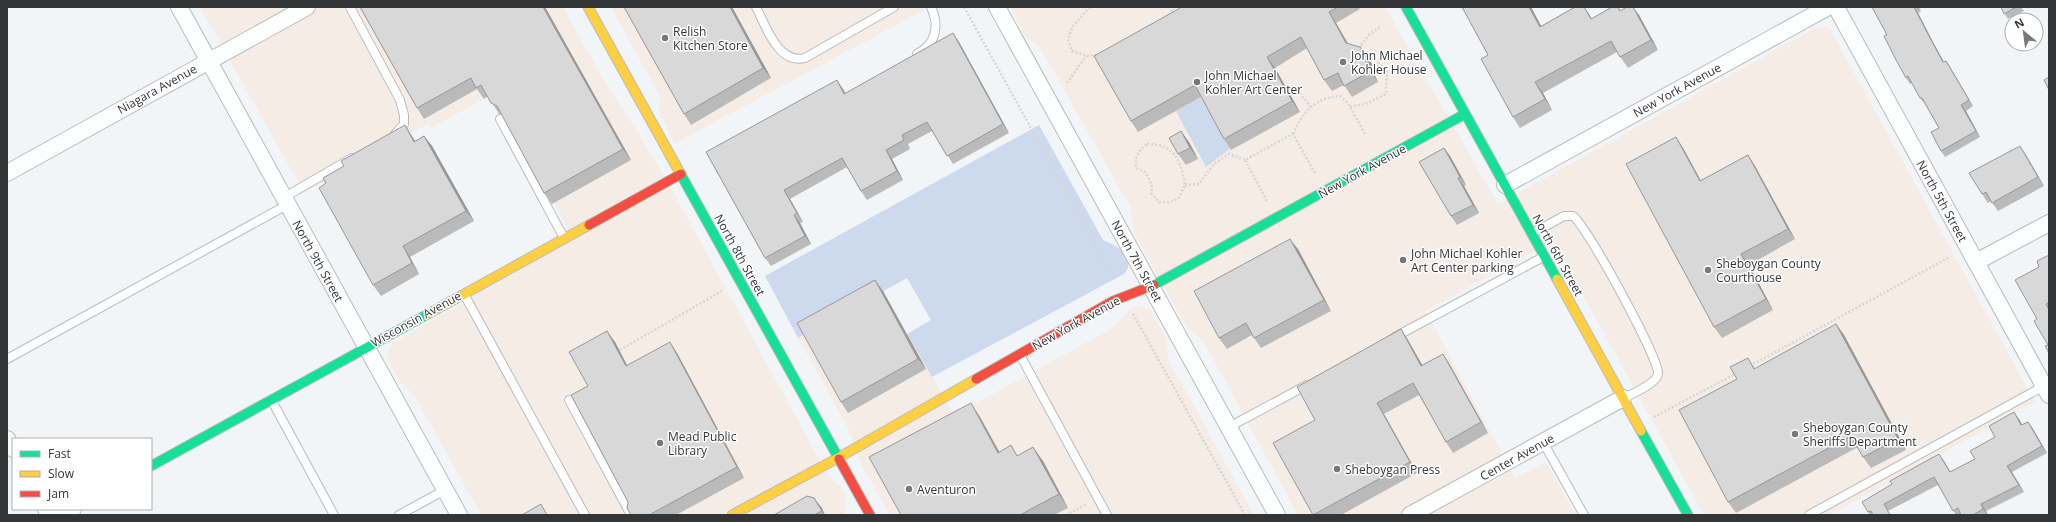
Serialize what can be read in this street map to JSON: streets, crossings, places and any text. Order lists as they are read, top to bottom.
{
  "streets": {
    "street": [
      "Niagara Avenue",
      "New York Avenue",
      "North 5th Street",
      "North 8th Street",
      "North 6th Street",
      "North 9th Street",
      "North 7th Street",
      "Wisconsin Avenue",
      "Center Avenue"
    ]
  },
  "crossings": [
    ["Niagara Avenue", "North 9th Street"],
    ["New York Avenue", "North 8th Street"],
    ["New York Avenue", "North 6th Street"],
    ["New York Avenue", "North 7th Street"],
    ["North 8th Street", "Wisconsin Avenue"],
    ["North 6th Street", "Center Avenue"],
    ["North 9th Street", "Wisconsin Avenue"]
  ],
  "places": [
    "Relish Kitchen Store",
    "John Michael Kohler House",
    "John Michael Kohler Art Center",
    "John Michael Kohler Art Center parking",
    "Sheboygan County Courthouse",
    "Sheboygan County Sheriffs Department",
    "Mead Public Library",
    "Sheboygan Press",
    "Aventuron"
  ],
  "legend": ["Fast", "Slow", "Jam"],
  "north": "top left"
}
